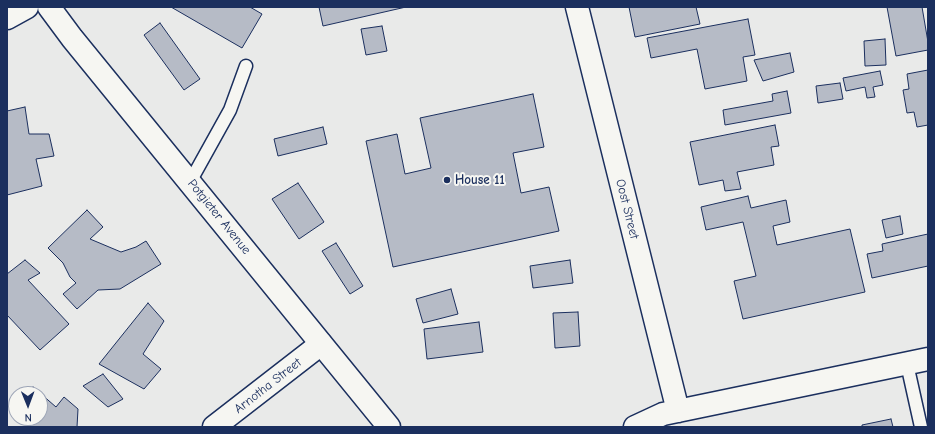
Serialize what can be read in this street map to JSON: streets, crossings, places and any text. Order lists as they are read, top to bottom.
{
  "streets": {
    "street": ["Oost Street", "Potgieter Avenue", "Arnotha Street"]
  },
  "crossings": [
    ["Potgieter Avenue", "Arnotha Street"]
  ],
  "places": ["House 11"],
  "north": "bottom"
}
